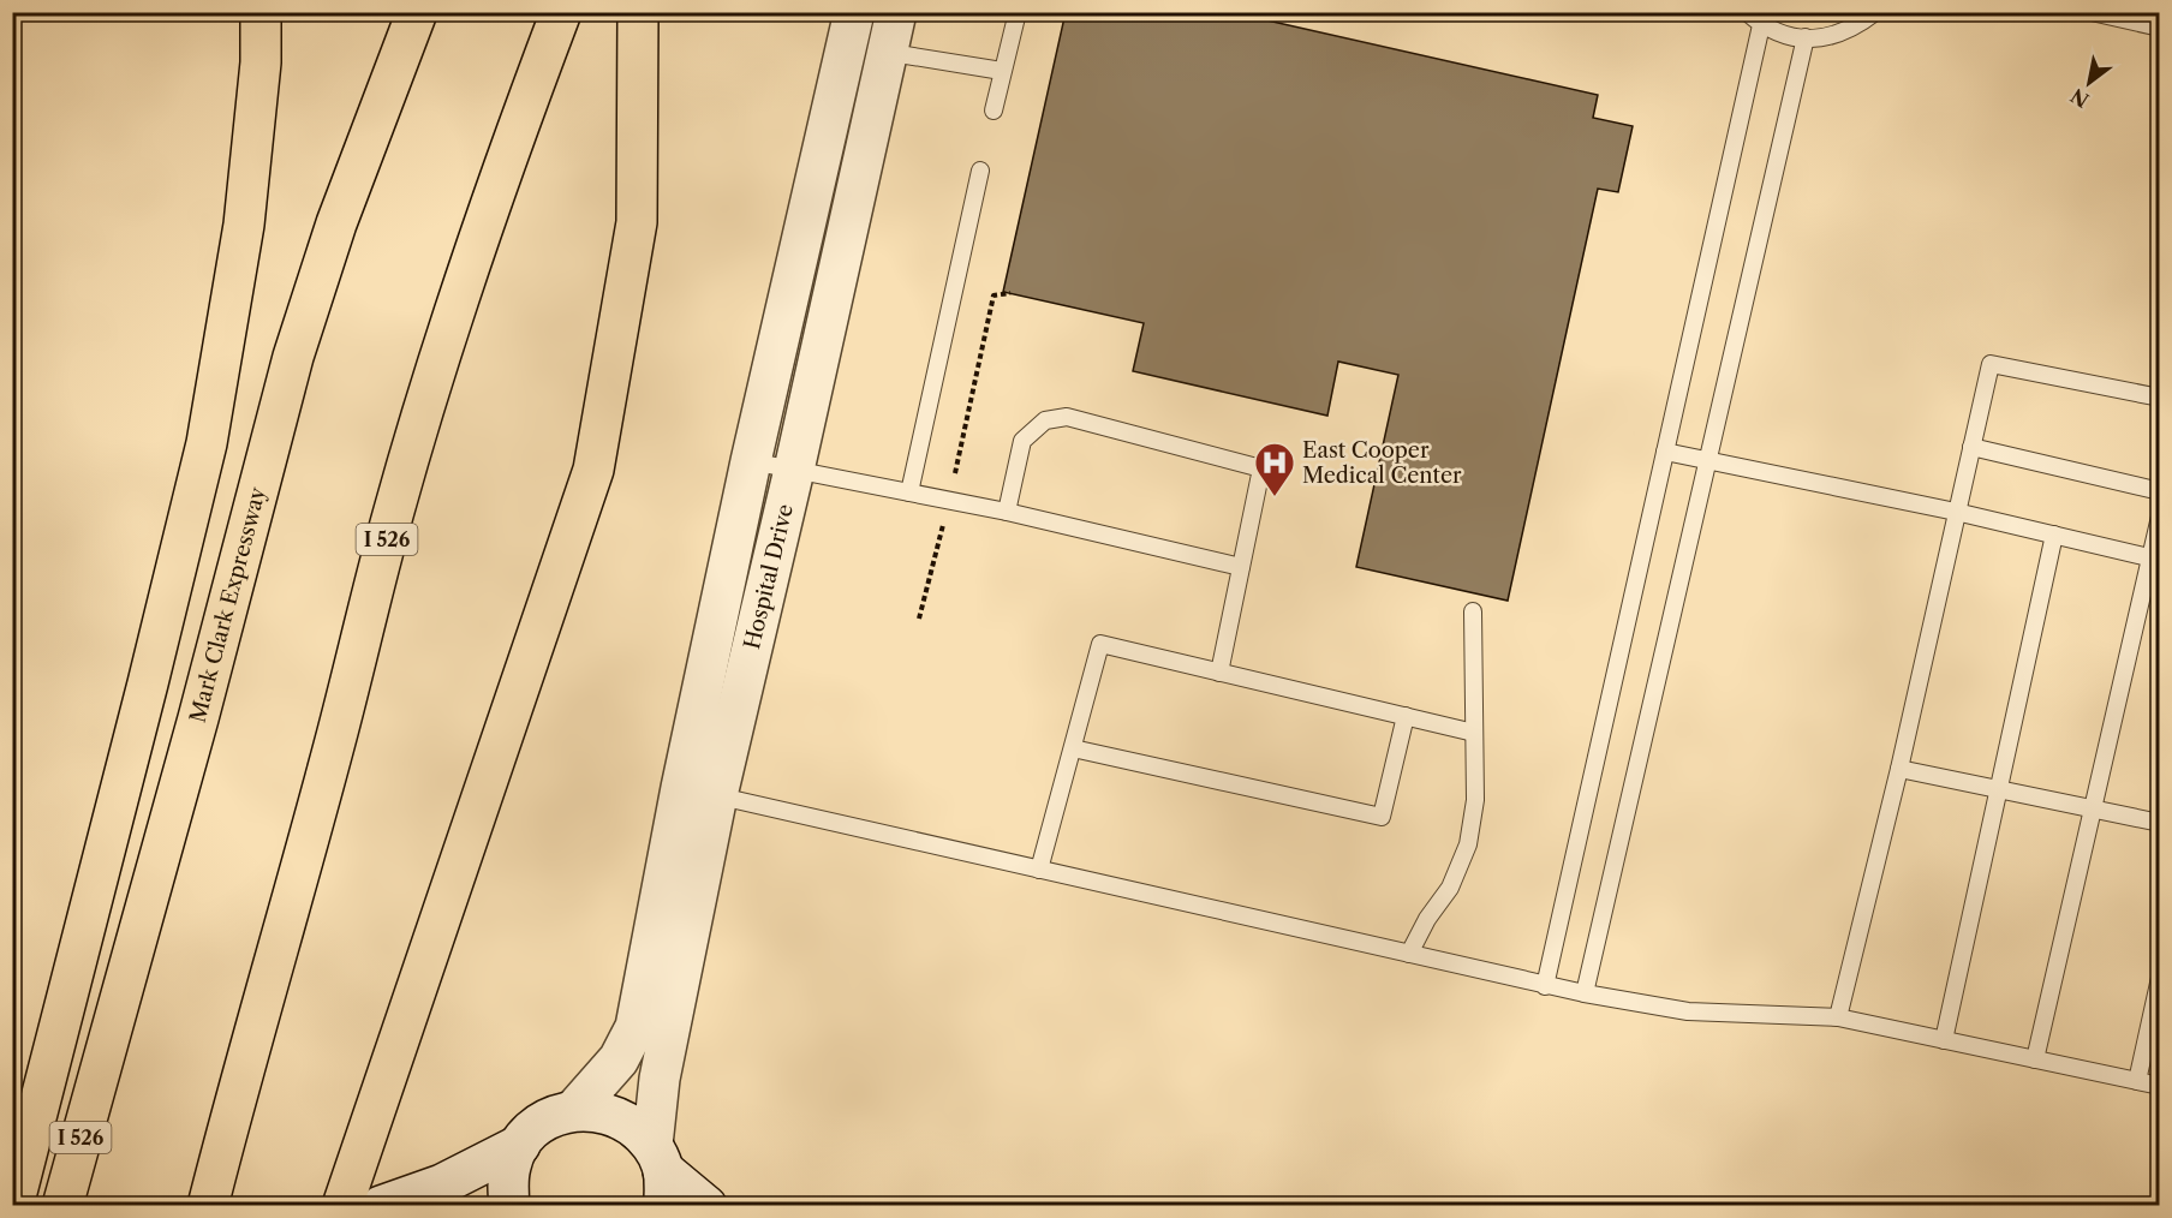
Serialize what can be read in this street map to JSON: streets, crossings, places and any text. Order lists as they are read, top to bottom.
{
  "streets": {
    "highway": ["I 526", "Mark Clark Expressway"],
    "street": ["Hospital Drive"]
  },
  "places": {
    "hospital": ["East Cooper Medical Center"]
  },
  "north": "bottom left"
}
